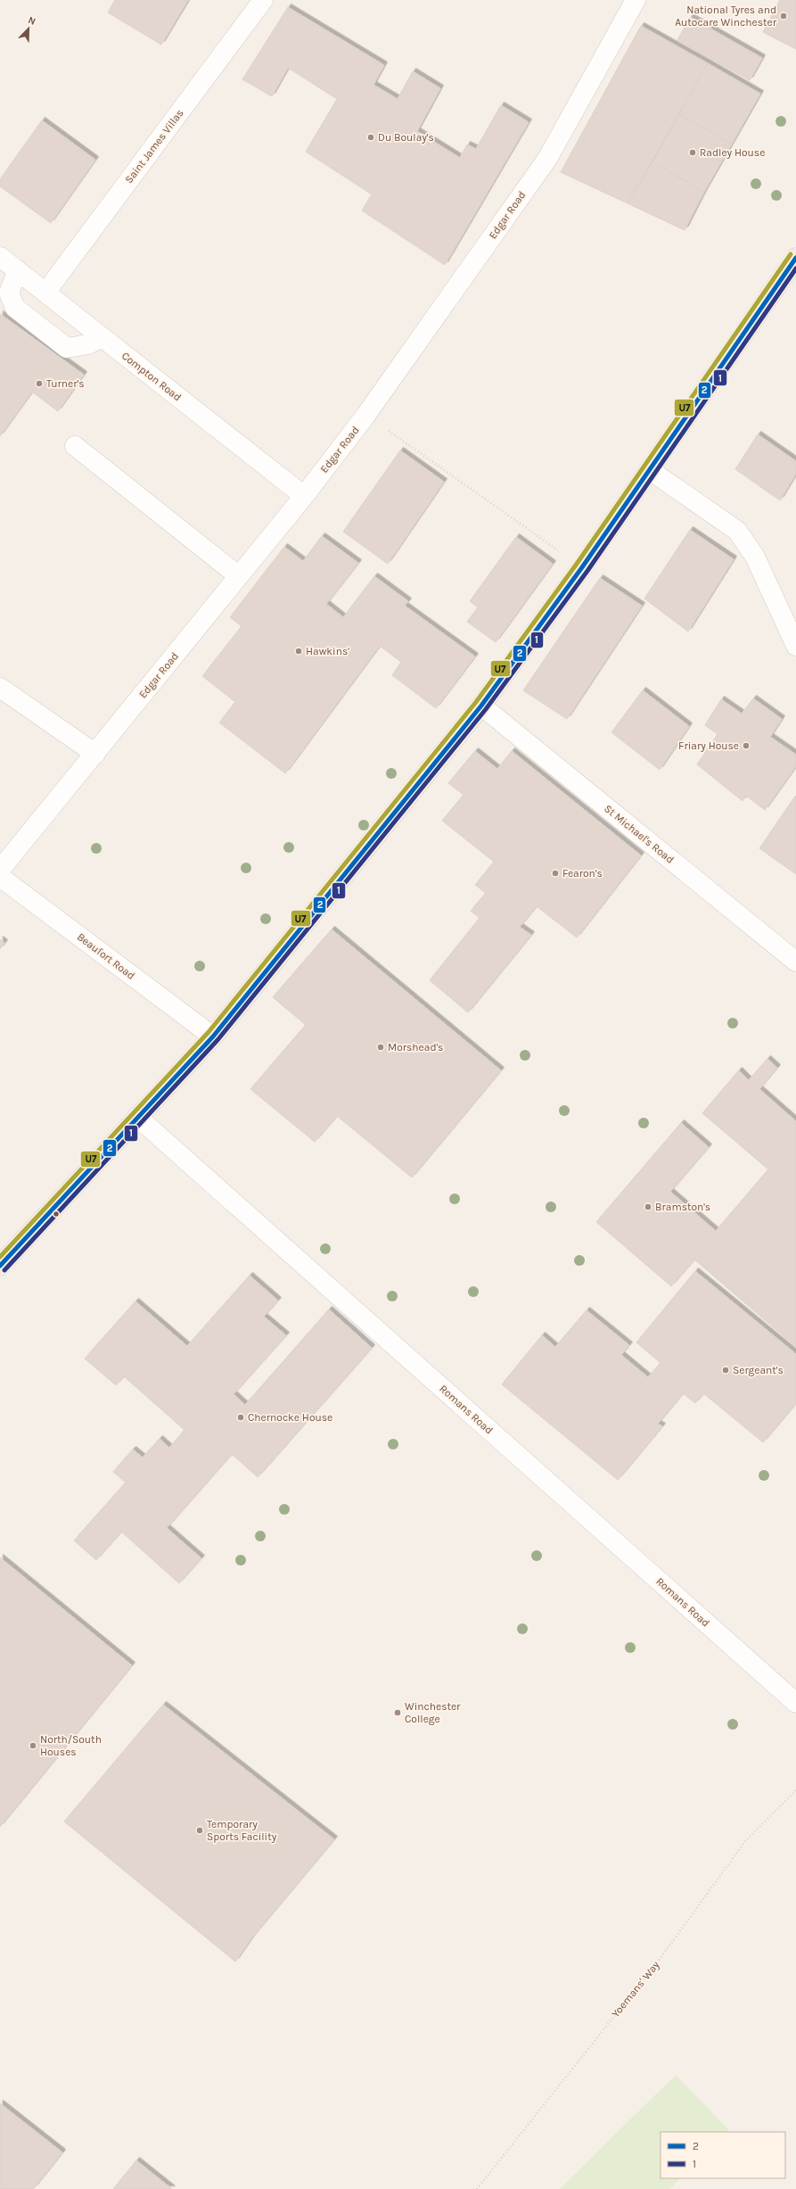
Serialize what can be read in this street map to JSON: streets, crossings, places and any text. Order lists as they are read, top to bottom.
{
  "streets": {
    "street": [
      "Saint James Villas",
      "Edgar Road",
      "Compton Road",
      "St Michael's Road",
      "Beaufort Road",
      "Romans Road"
    ],
    "path": ["Yoemans' Way"]
  },
  "crossings": [
    ["Saint James Villas", "Compton Road"],
    ["Edgar Road", "Compton Road"]
  ],
  "places": [
    "National Tyres and Autocare Winchester",
    "Du Boulay's",
    "Radley House",
    "Turner's",
    "Hawkins'",
    "Friary House",
    "Fearon's",
    "Morshead's",
    "Bramston's",
    "Sergeant's",
    "Chernocke House",
    "Winchester College",
    "North/South Houses",
    "Temporary Sports Facility"
  ],
  "lines": ["transit line U7", "transit line 2", "transit line 1"],
  "legend": ["2", "1"],
  "north": "top right"
}
